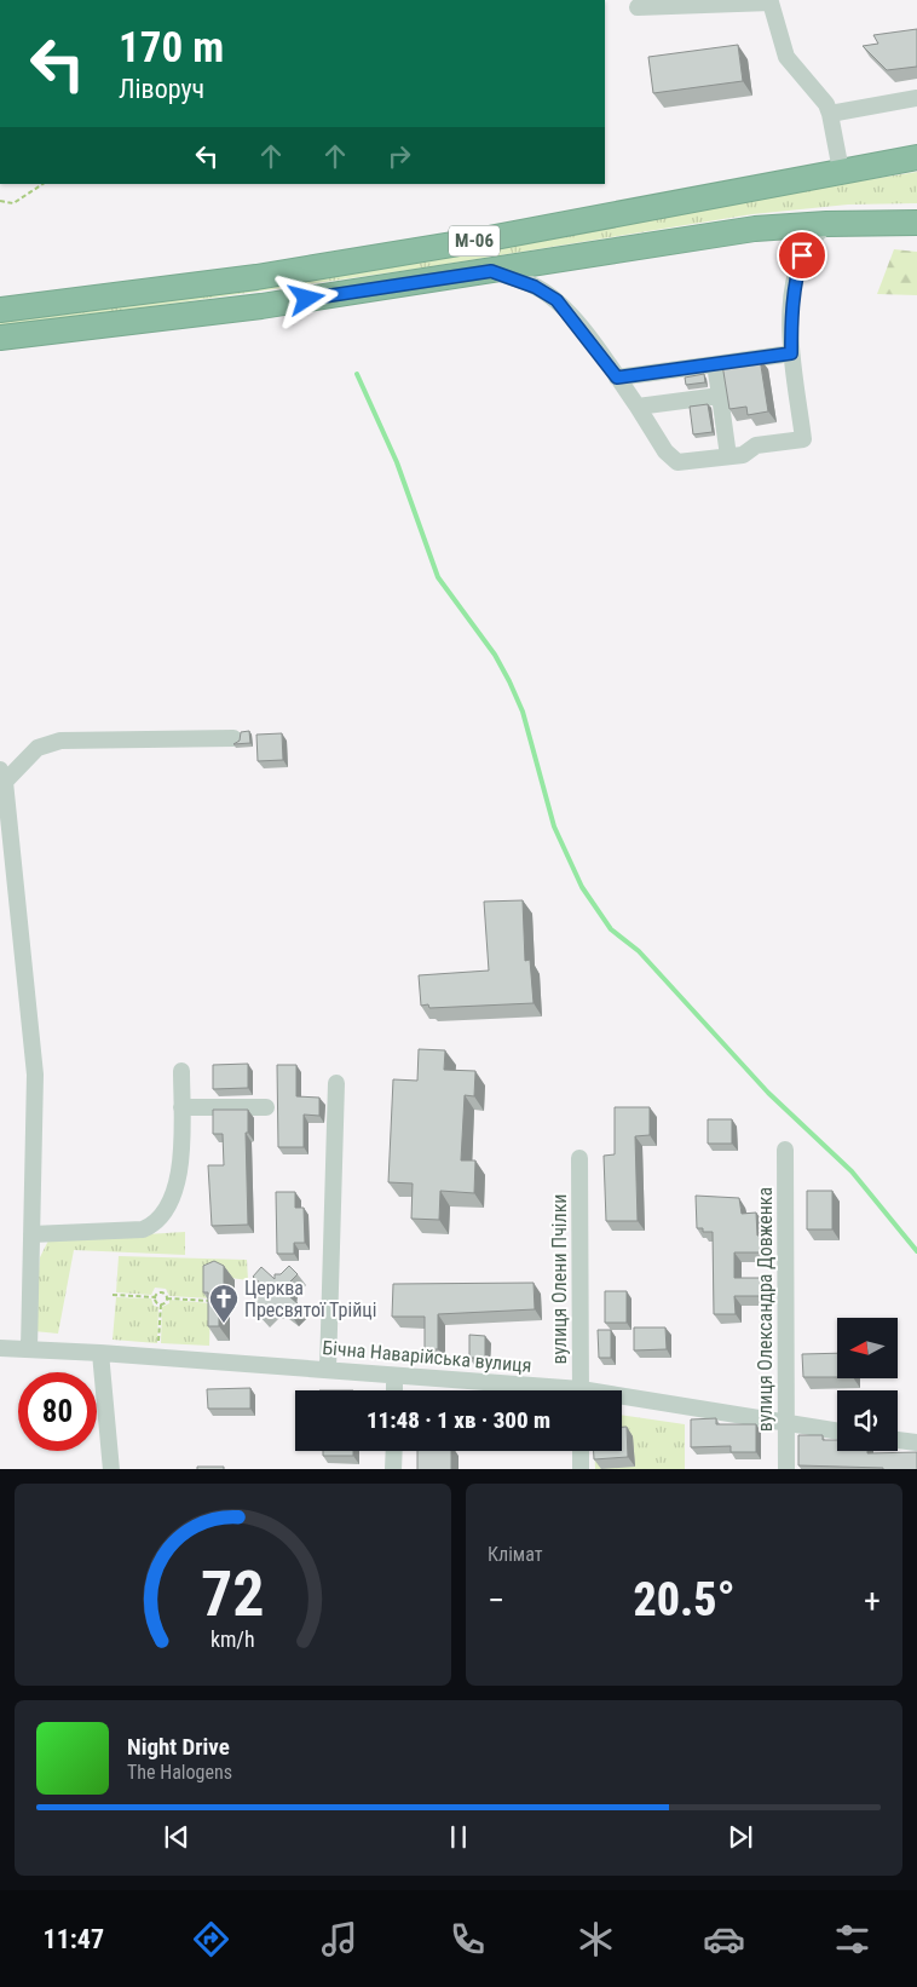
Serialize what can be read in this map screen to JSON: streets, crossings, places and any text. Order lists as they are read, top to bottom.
{
  "streets": {
    "highway": ["М-06"],
    "street": ["вулиця Олени Пчілки", "вулиця Олександра Довженка", "Бічна Наварійська вулиця"]
  },
  "crossings": [
    ["вулиця Олександра Довженка", "Бічна Наварійська вулиця"]
  ],
  "places": {
    "church": ["Церква Пресвятої Трійці"]
  },
  "north": "left",
  "page": {
    "turn": ["170 m", "Ліворуч"],
    "limit": "80",
    "trip": "11:48 · 1 хв · 300 m",
    "tile": "Клімат",
    "heat": ["−", "20.5°", "+"],
    "song": ["Night Drive", "The Halogens"],
    "tabs": "11:47",
    "gauge": ["72", "km/h"]
  }
}
